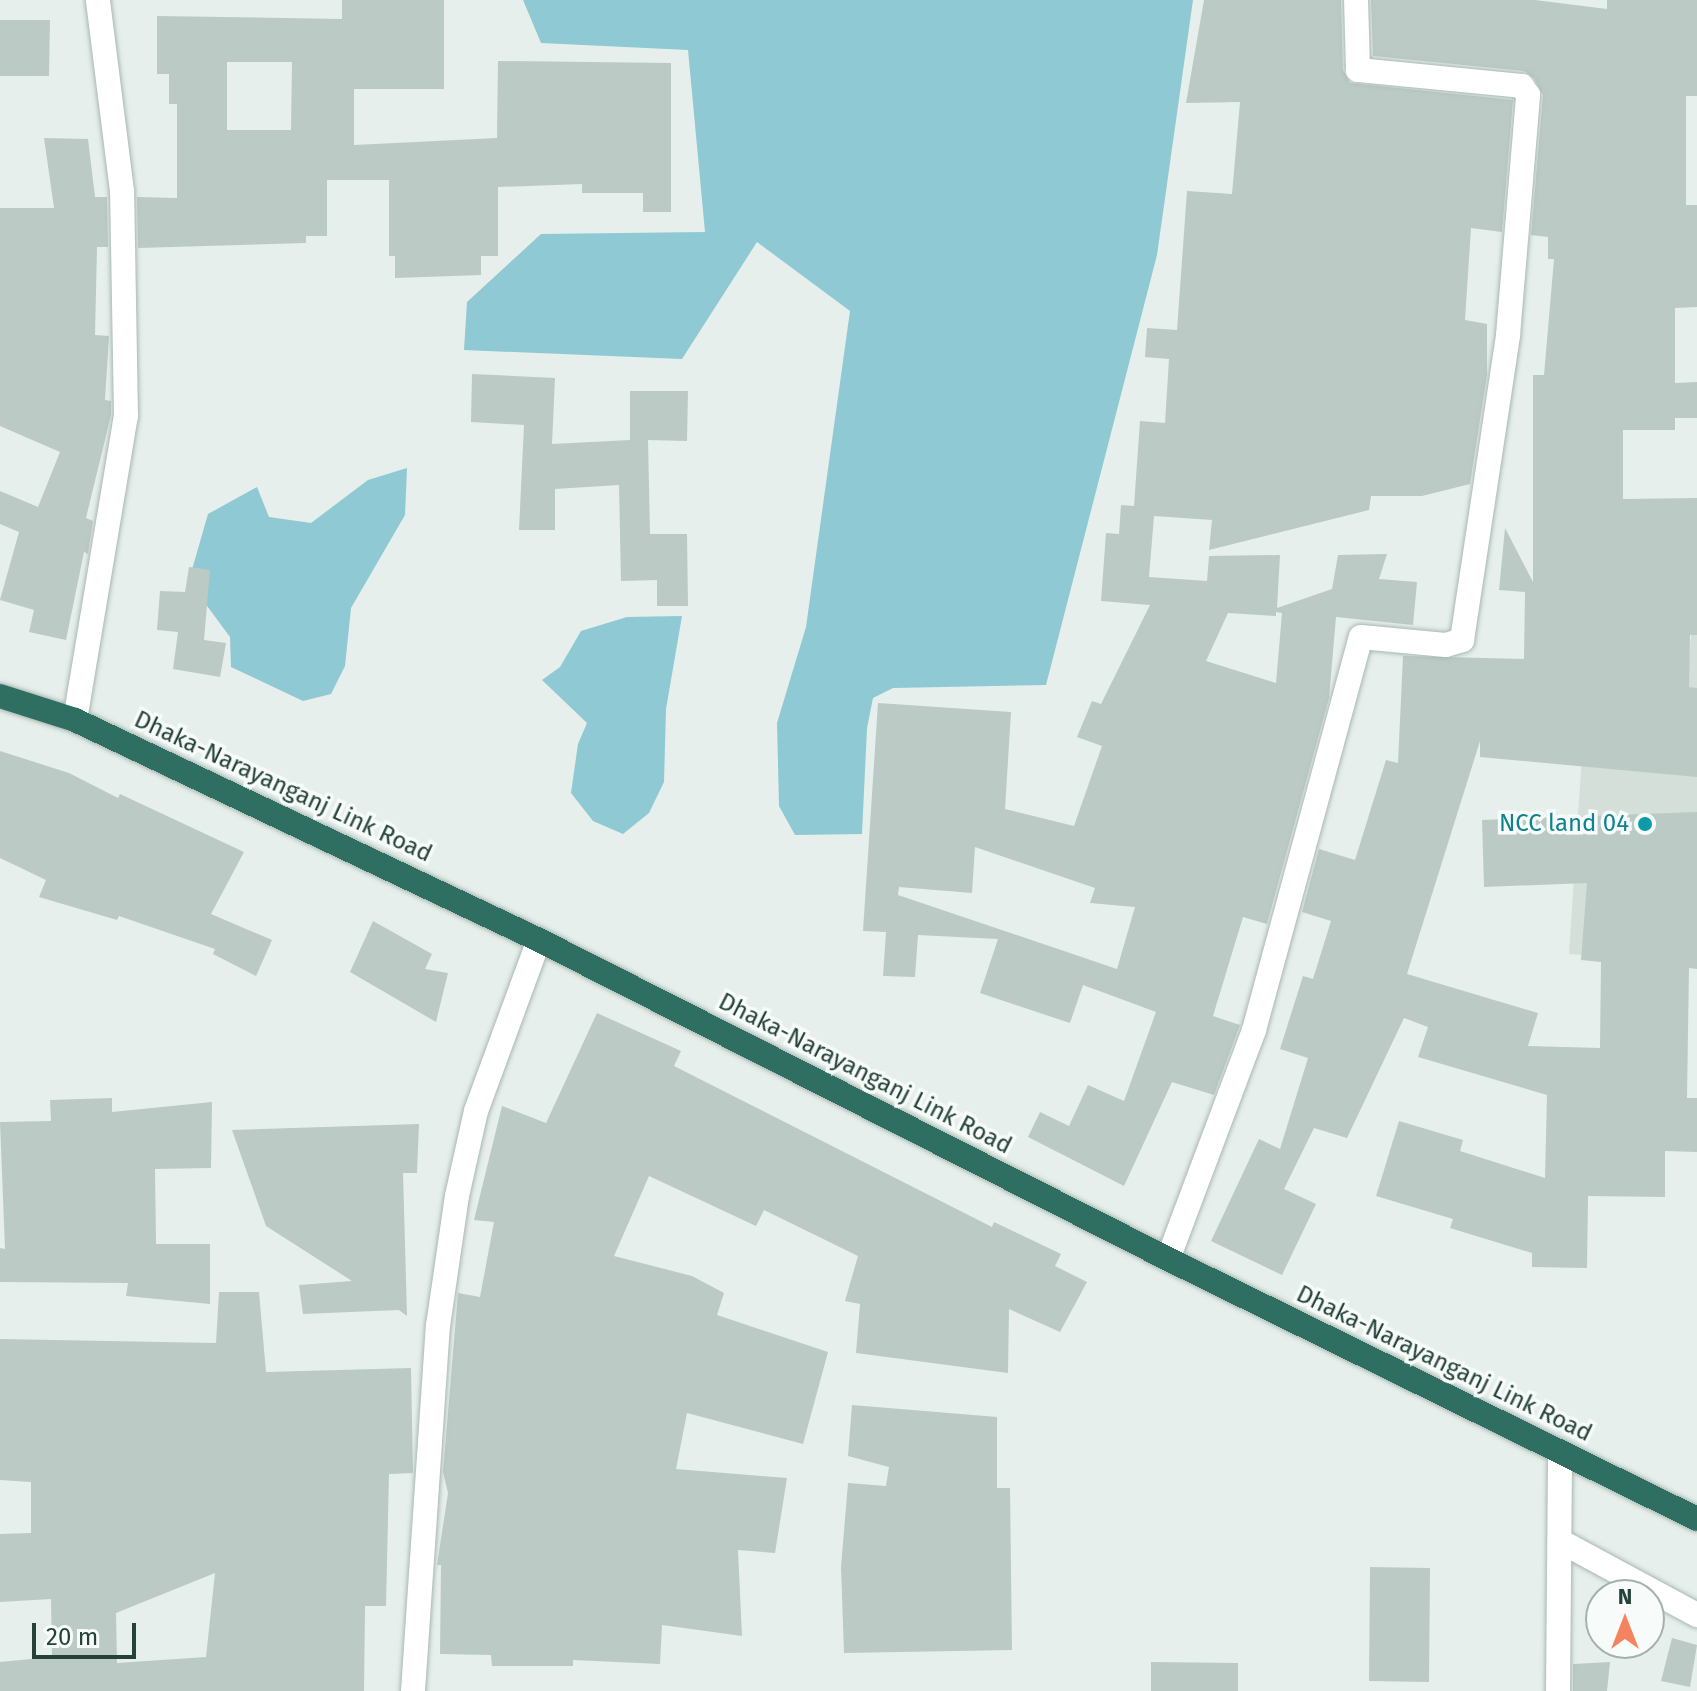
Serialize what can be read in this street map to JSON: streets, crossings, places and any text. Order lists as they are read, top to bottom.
{
  "streets": {
    "highway": ["Dhaka-Narayanganj Link Road"]
  },
  "places": ["NCC land 04"],
  "scale_bar": "20 m",
  "north": "top"
}
